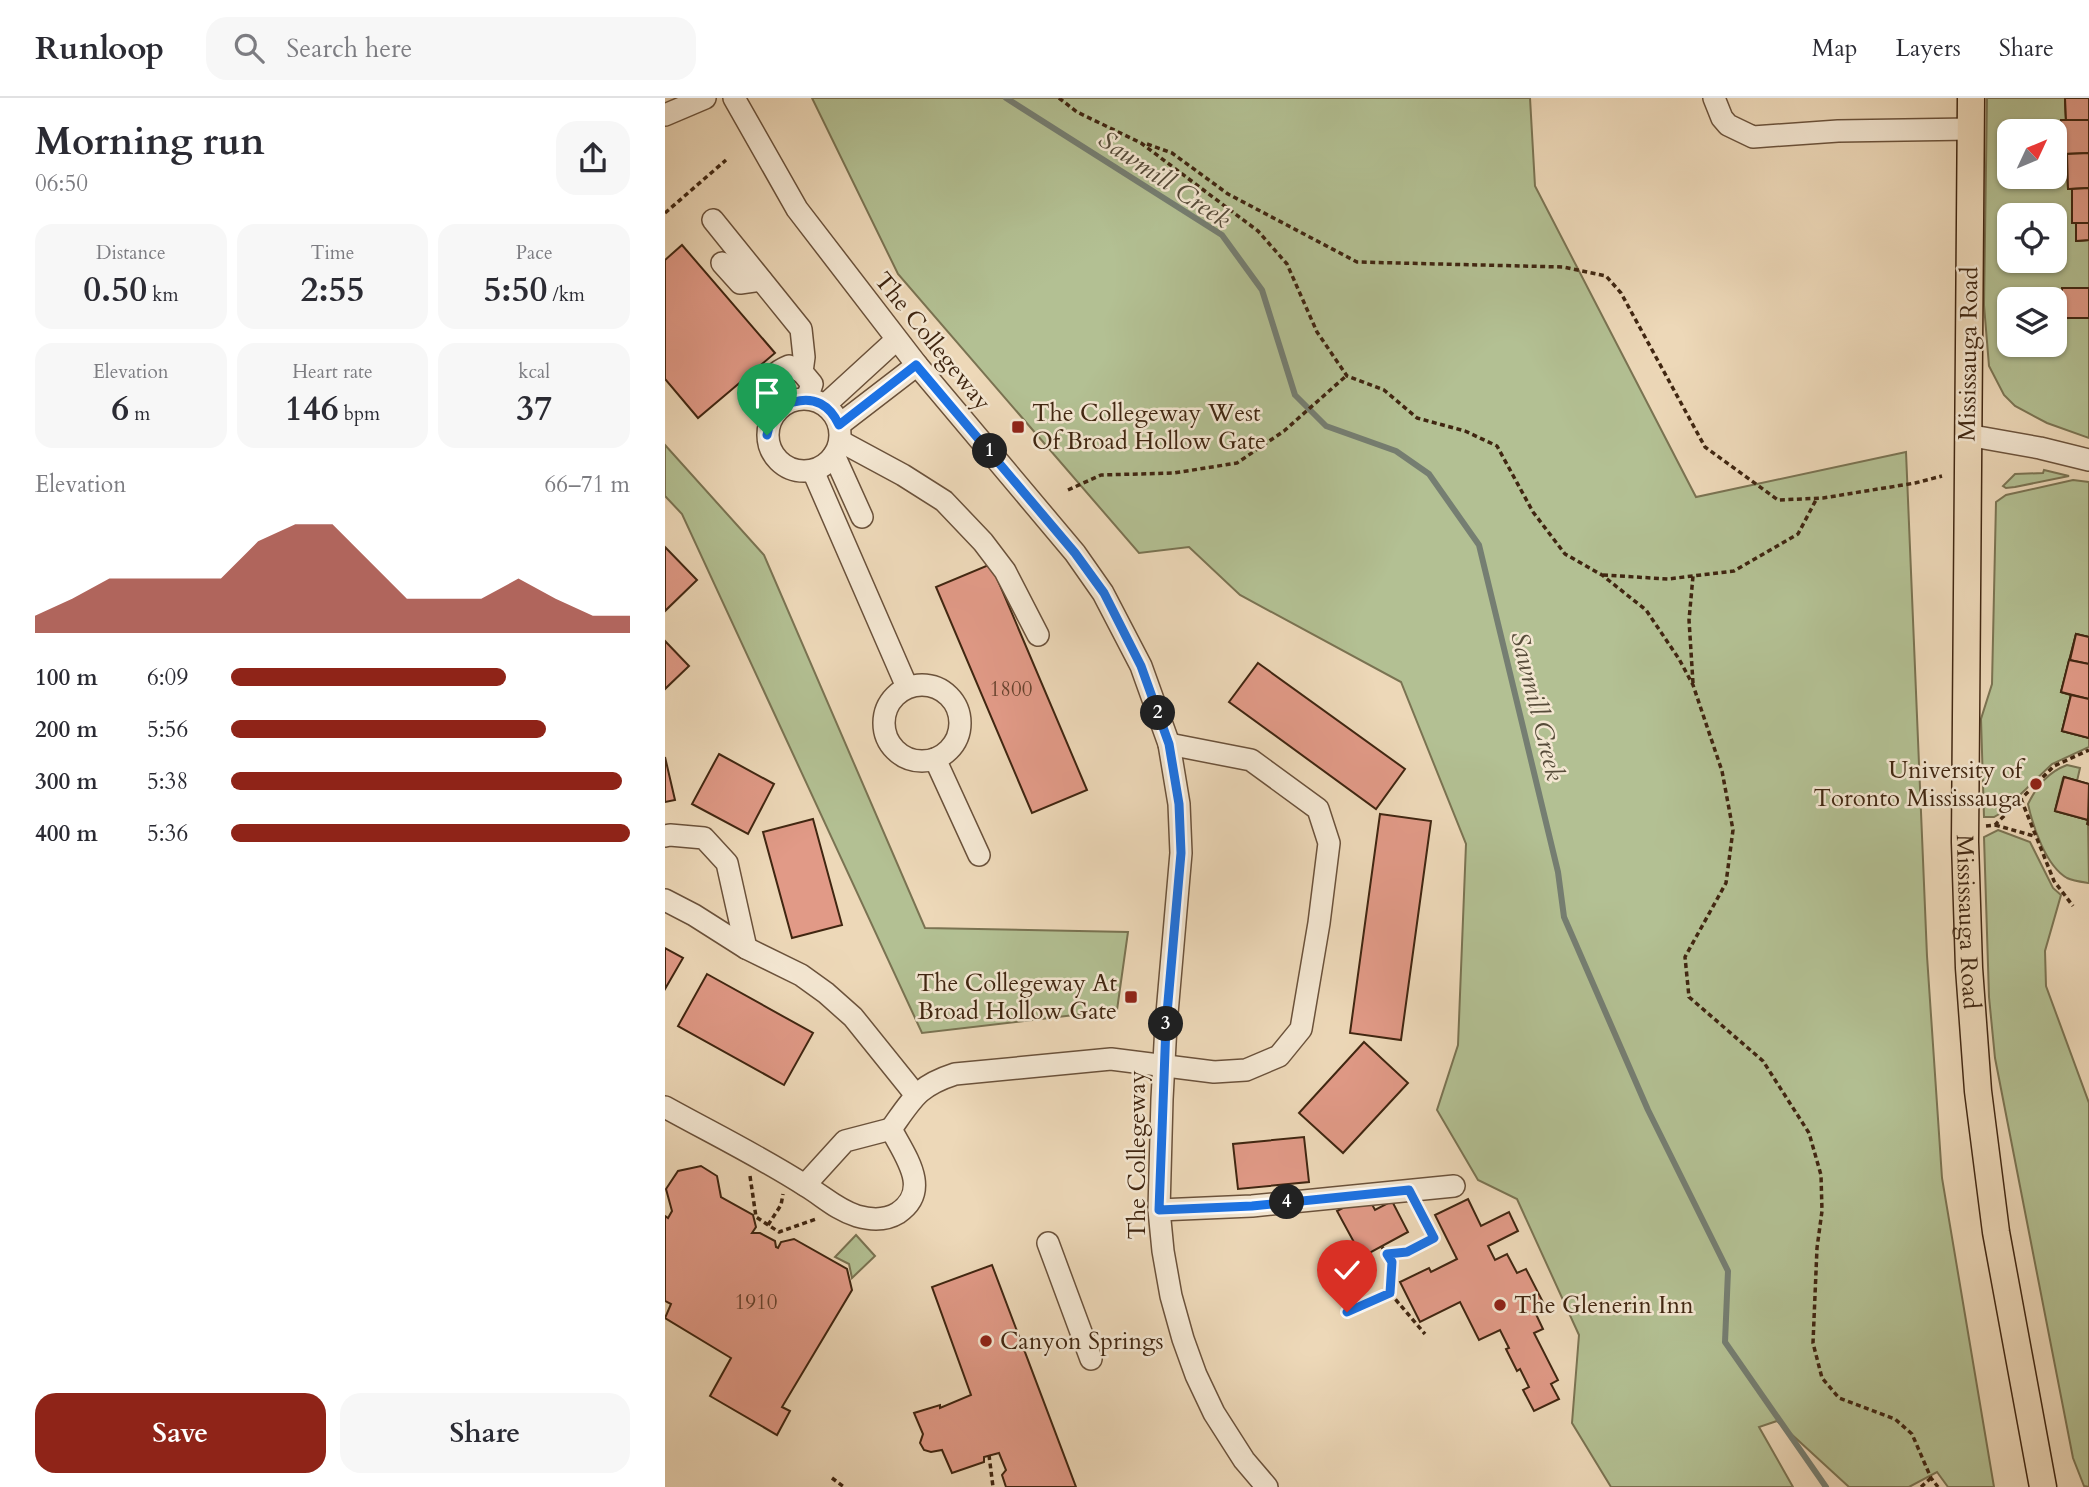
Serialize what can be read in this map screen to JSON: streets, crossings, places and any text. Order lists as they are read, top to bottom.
{
  "streets": {
    "main road": ["Mississauga Road"],
    "street": ["The Collegeway"]
  },
  "water": ["Sawmill Creek"],
  "places": {
    "transit": ["The Collegeway West Of Broad Hollow Gate", "The Collegeway At Broad Hollow Gate"],
    "other": ["University of Toronto Mississauga", "The Glenerin Inn", "Canyon Springs"]
  },
  "house_numbers": ["1800", "1910"],
  "north": "top right",
  "page": {
    "header": "Runloop",
    "search": "Search here",
    "nav": ["Map", "Layers", "Share"],
    "heading": ["Morning run", "06:50"],
    "stats": [
      ["Distance", "0.50 km"],
      ["Time", "2:55"],
      ["Pace", "5:50 /km"],
      ["Elevation", "6 m"],
      ["Heart rate", "146 bpm"],
      ["kcal", "37"]
    ],
    "pins": [
      "1",
      "2",
      "3",
      "4"
    ],
    "chart": ["Elevation", "66–71 m"],
    "list": [
      {
        "name": "100 m",
        "note": "6:09"
      },
      {
        "name": "200 m",
        "note": "5:56"
      },
      {
        "name": "300 m",
        "note": "5:38"
      },
      {
        "name": "400 m",
        "note": "5:36"
      }
    ],
    "buttons": ["Save", "Share"]
  }
}
